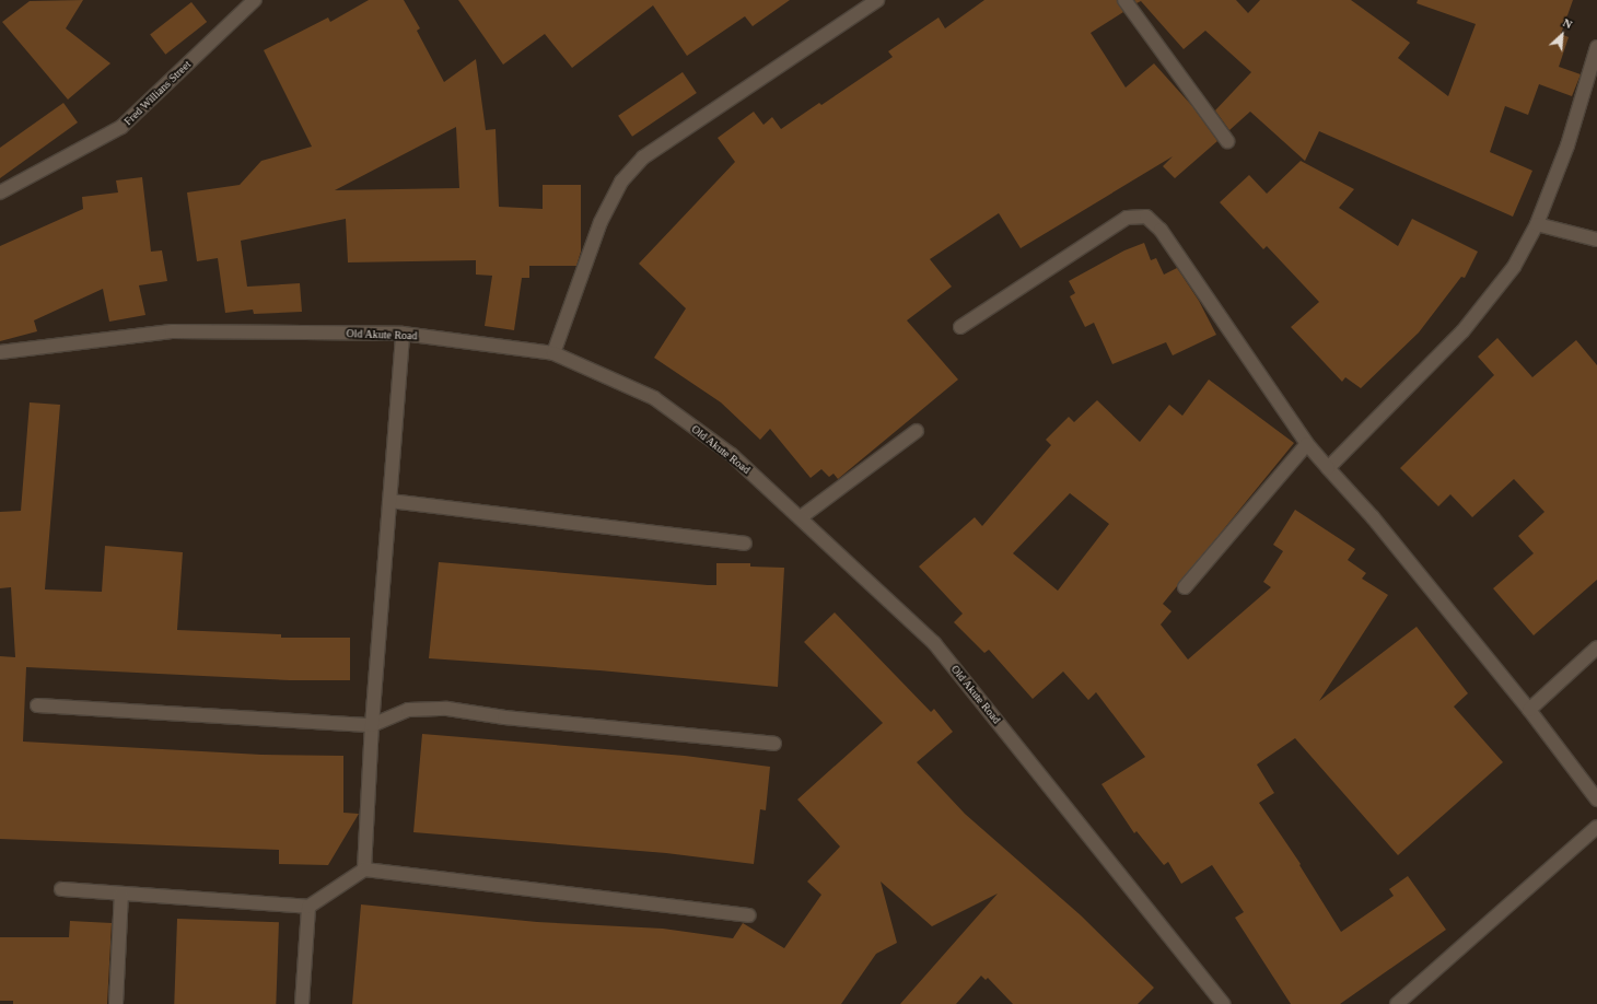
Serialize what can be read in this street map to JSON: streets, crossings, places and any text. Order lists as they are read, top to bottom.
{
  "streets": {
    "street": ["Fred Willians Street", "Old Akute Road"]
  },
  "north": "top right"
}
